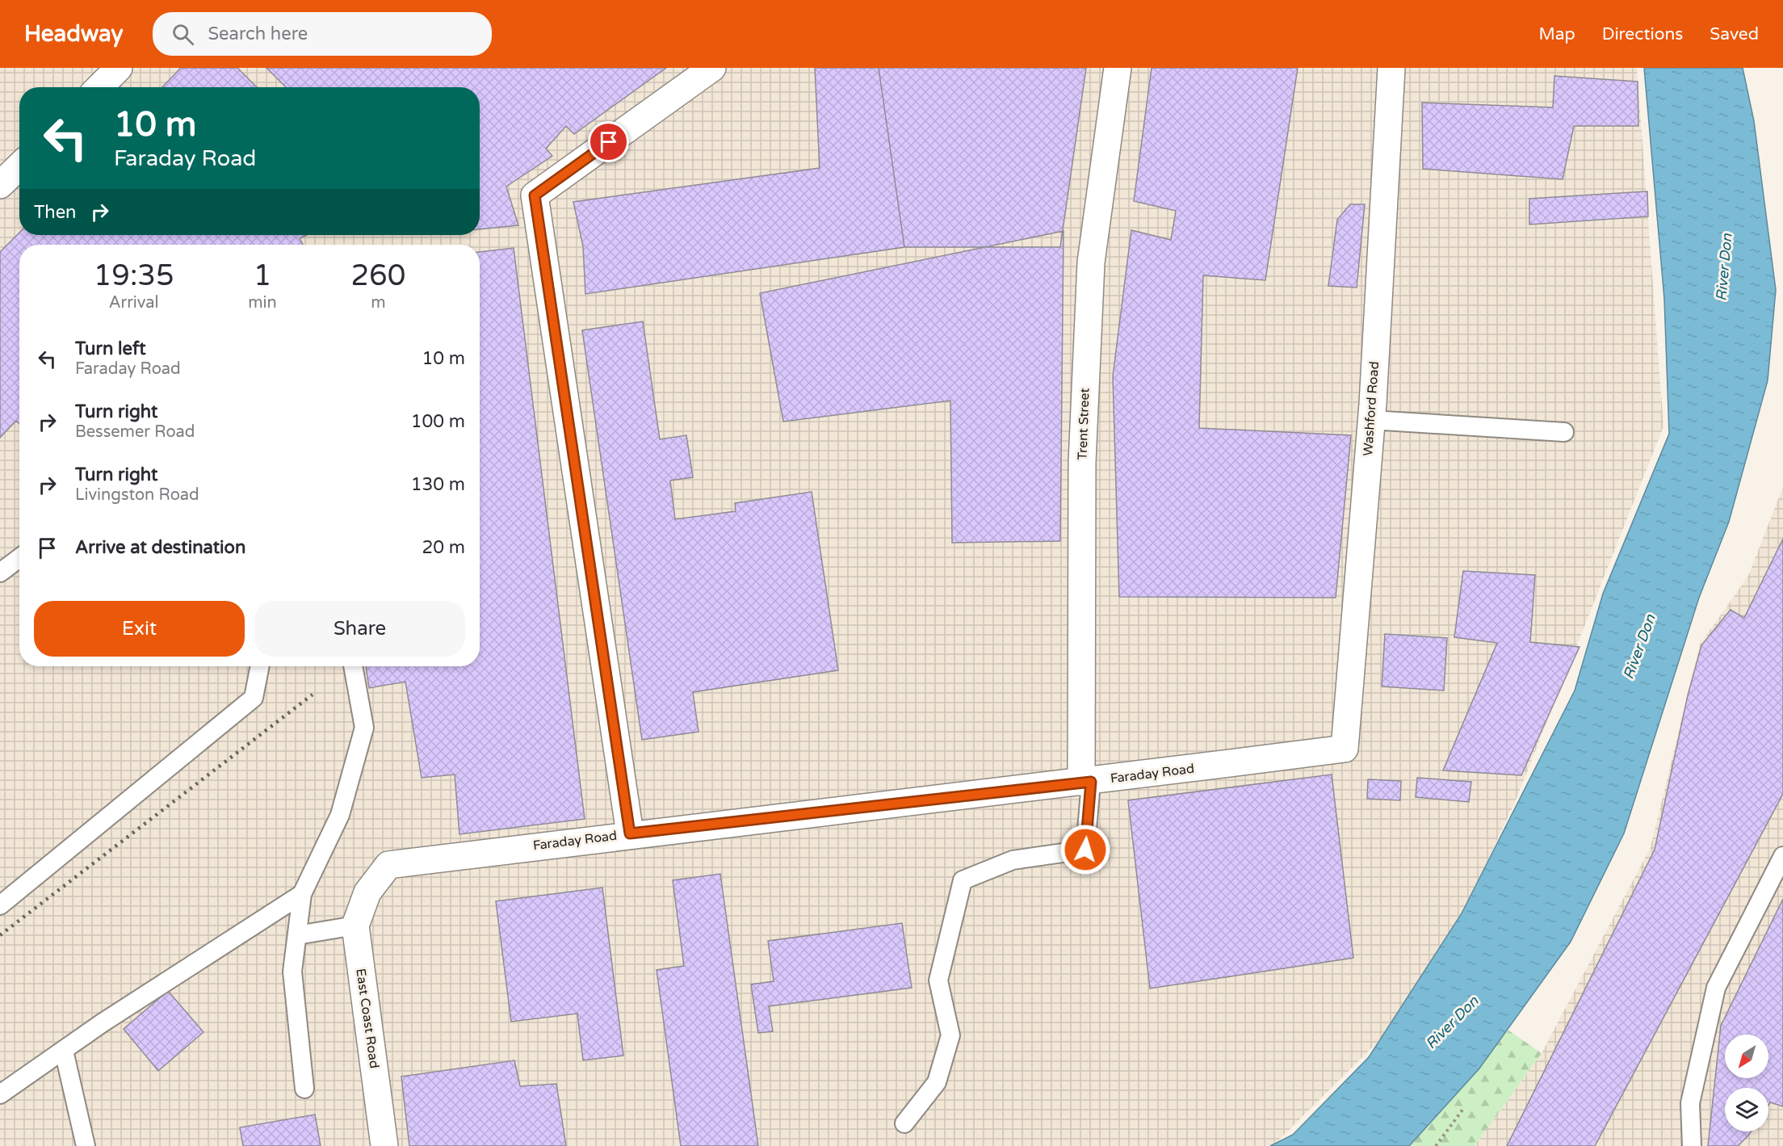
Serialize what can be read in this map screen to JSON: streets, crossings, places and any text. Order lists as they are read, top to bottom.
{
  "streets": {
    "street": [
      "Washford Road",
      "Trent Street",
      "Faraday Road",
      "East Coast Road"
    ]
  },
  "crossings": [
    ["Washford Road", "Faraday Road"],
    ["Trent Street", "Faraday Road"],
    ["Faraday Road", "East Coast Road"]
  ],
  "water": ["River Don"],
  "north": "bottom left",
  "page": {
    "header": "Headway",
    "search": "Search here",
    "nav": ["Map", "Directions", "Saved"],
    "turn": ["10 m", "Faraday Road"],
    "then": "Then",
    "eta": [
      "19:35",
      "Arrival",
      "1",
      "min",
      "260",
      "m"
    ],
    "list": [
      {
        "name": "Turn left",
        "note": "Faraday Road",
        "value": "10 m"
      },
      {
        "name": "Turn right",
        "note": "Bessemer Road",
        "value": "100 m"
      },
      {
        "name": "Turn right",
        "note": "Livingston Road",
        "value": "130 m"
      },
      {
        "name": "Arrive at destination",
        "value": "20 m"
      }
    ],
    "buttons": ["Exit", "Share"]
  }
}
